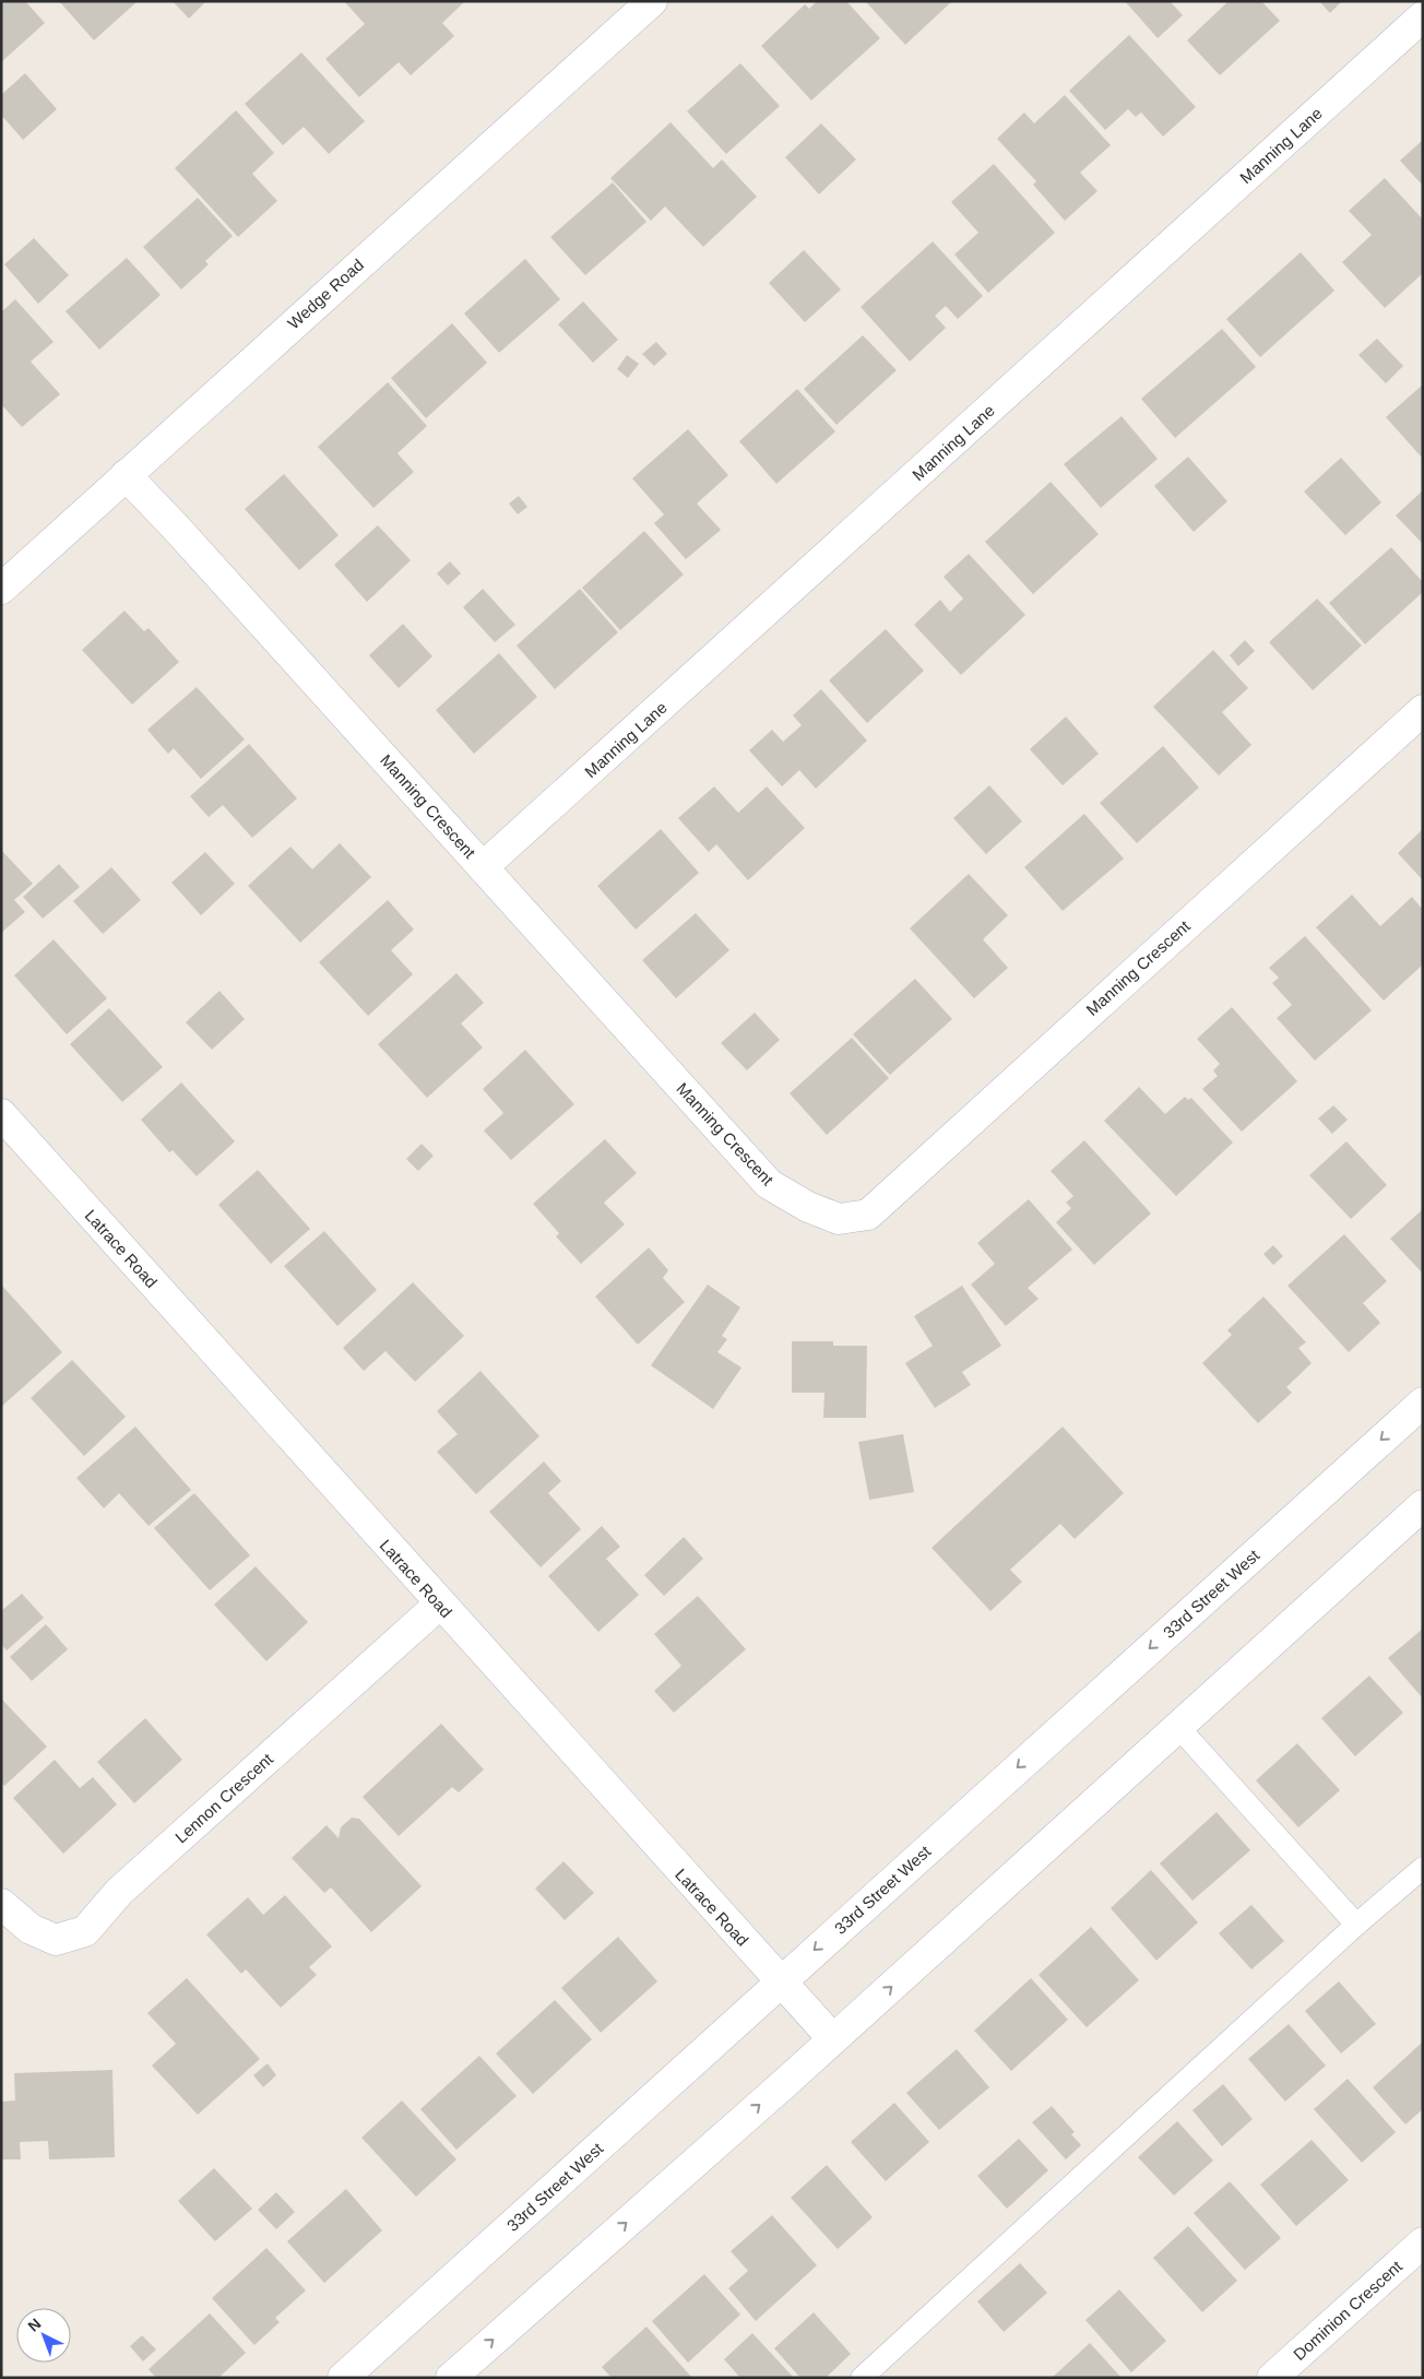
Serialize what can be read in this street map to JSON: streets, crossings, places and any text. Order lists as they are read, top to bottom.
{
  "streets": {
    "street": [
      "Manning Lane",
      "Wedge Road",
      "Manning Crescent",
      "Latrace Road",
      "33rd Street West",
      "Lennon Crescent",
      "Dominion Crescent"
    ]
  },
  "crossings": [
    ["Manning Lane", "Manning Crescent"],
    ["Wedge Road", "Manning Crescent"],
    ["Latrace Road", "33rd Street West"],
    ["Latrace Road", "Lennon Crescent"]
  ],
  "north": "top left"
}
